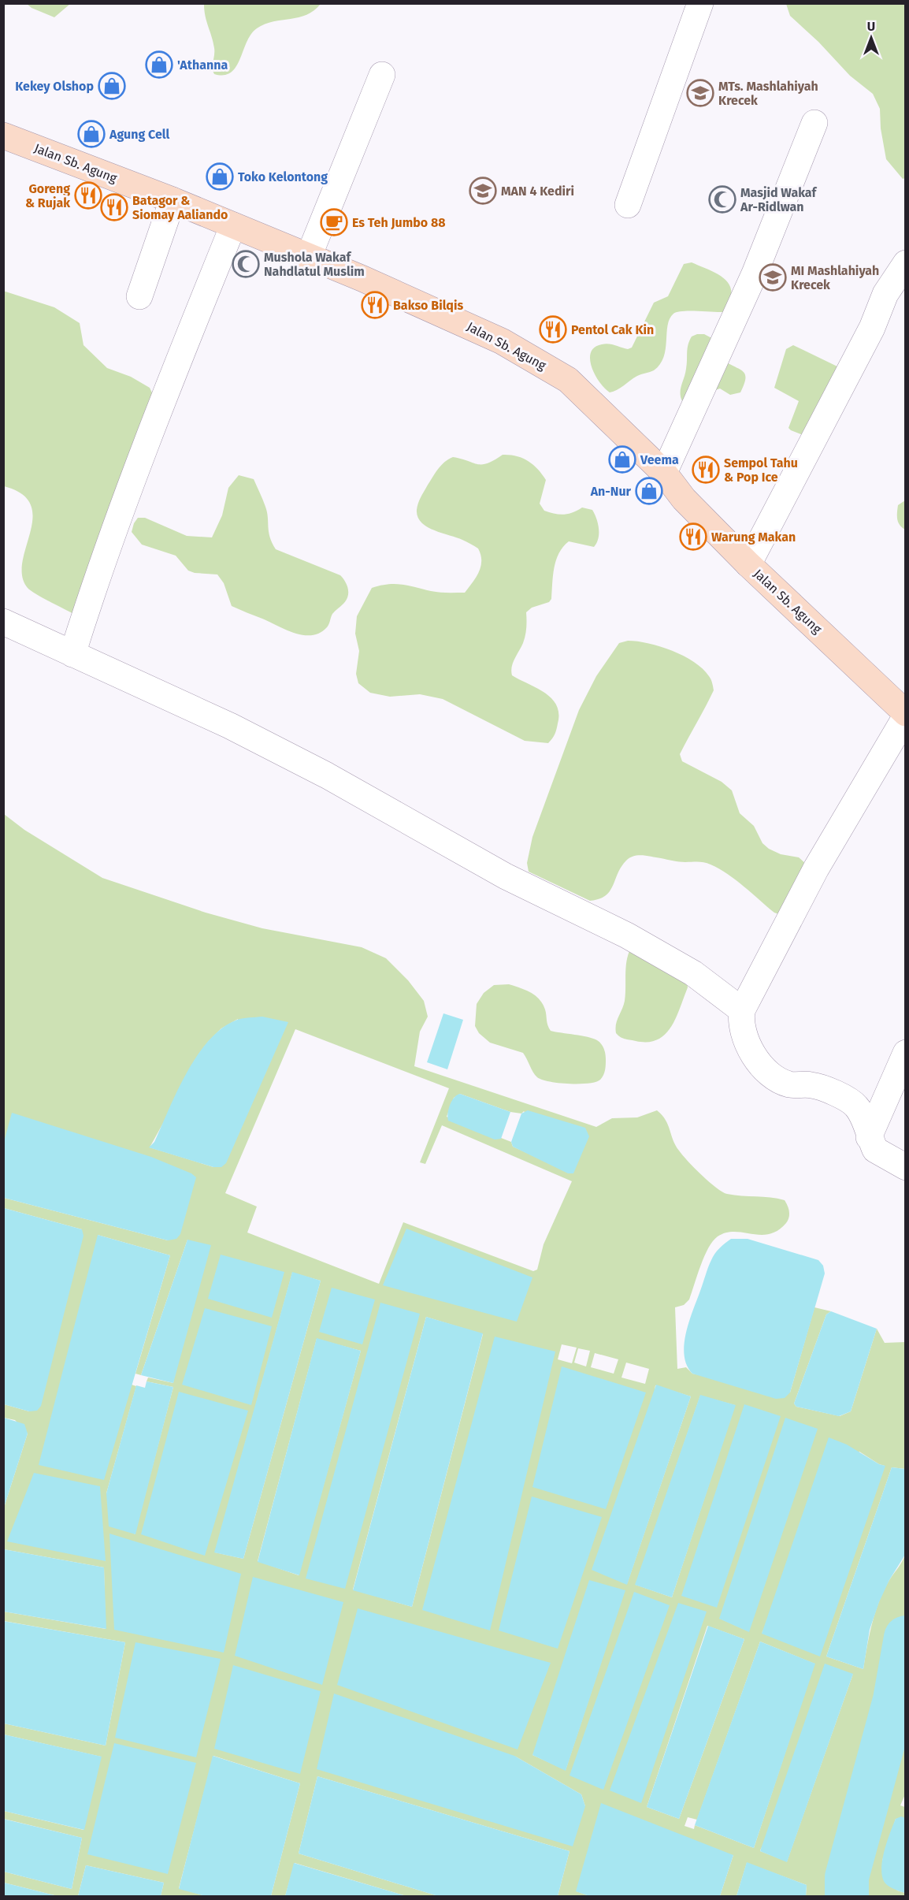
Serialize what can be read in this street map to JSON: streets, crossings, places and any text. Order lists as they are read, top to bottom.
{
  "streets": {
    "street": ["Jalan Sb. Agung"]
  },
  "places": {
    "shop": [
      "'Athanna",
      "Kekey Olshop",
      "Agung Cell",
      "Toko Kelontong",
      "Veema",
      "An-Nur"
    ],
    "school or university": ["MTs. Mashlahiyah Krecek", "MAN 4 Kediri", "MI Mashlahiyah Krecek"],
    "restaurant": [
      "Goreng & Rujak",
      "Batagor & Siomay Aaliando",
      "Bakso Bilqis",
      "Pentol Cak Kin",
      "Sempol Tahu & Pop Ice",
      "Warung Makan"
    ],
    "mosque": ["Masjid Wakaf Ar-Ridlwan", "Mushola Wakaf Nahdlatul Muslim"],
    "cafe": ["Es Teh Jumbo 88"]
  },
  "north": "top"
}
